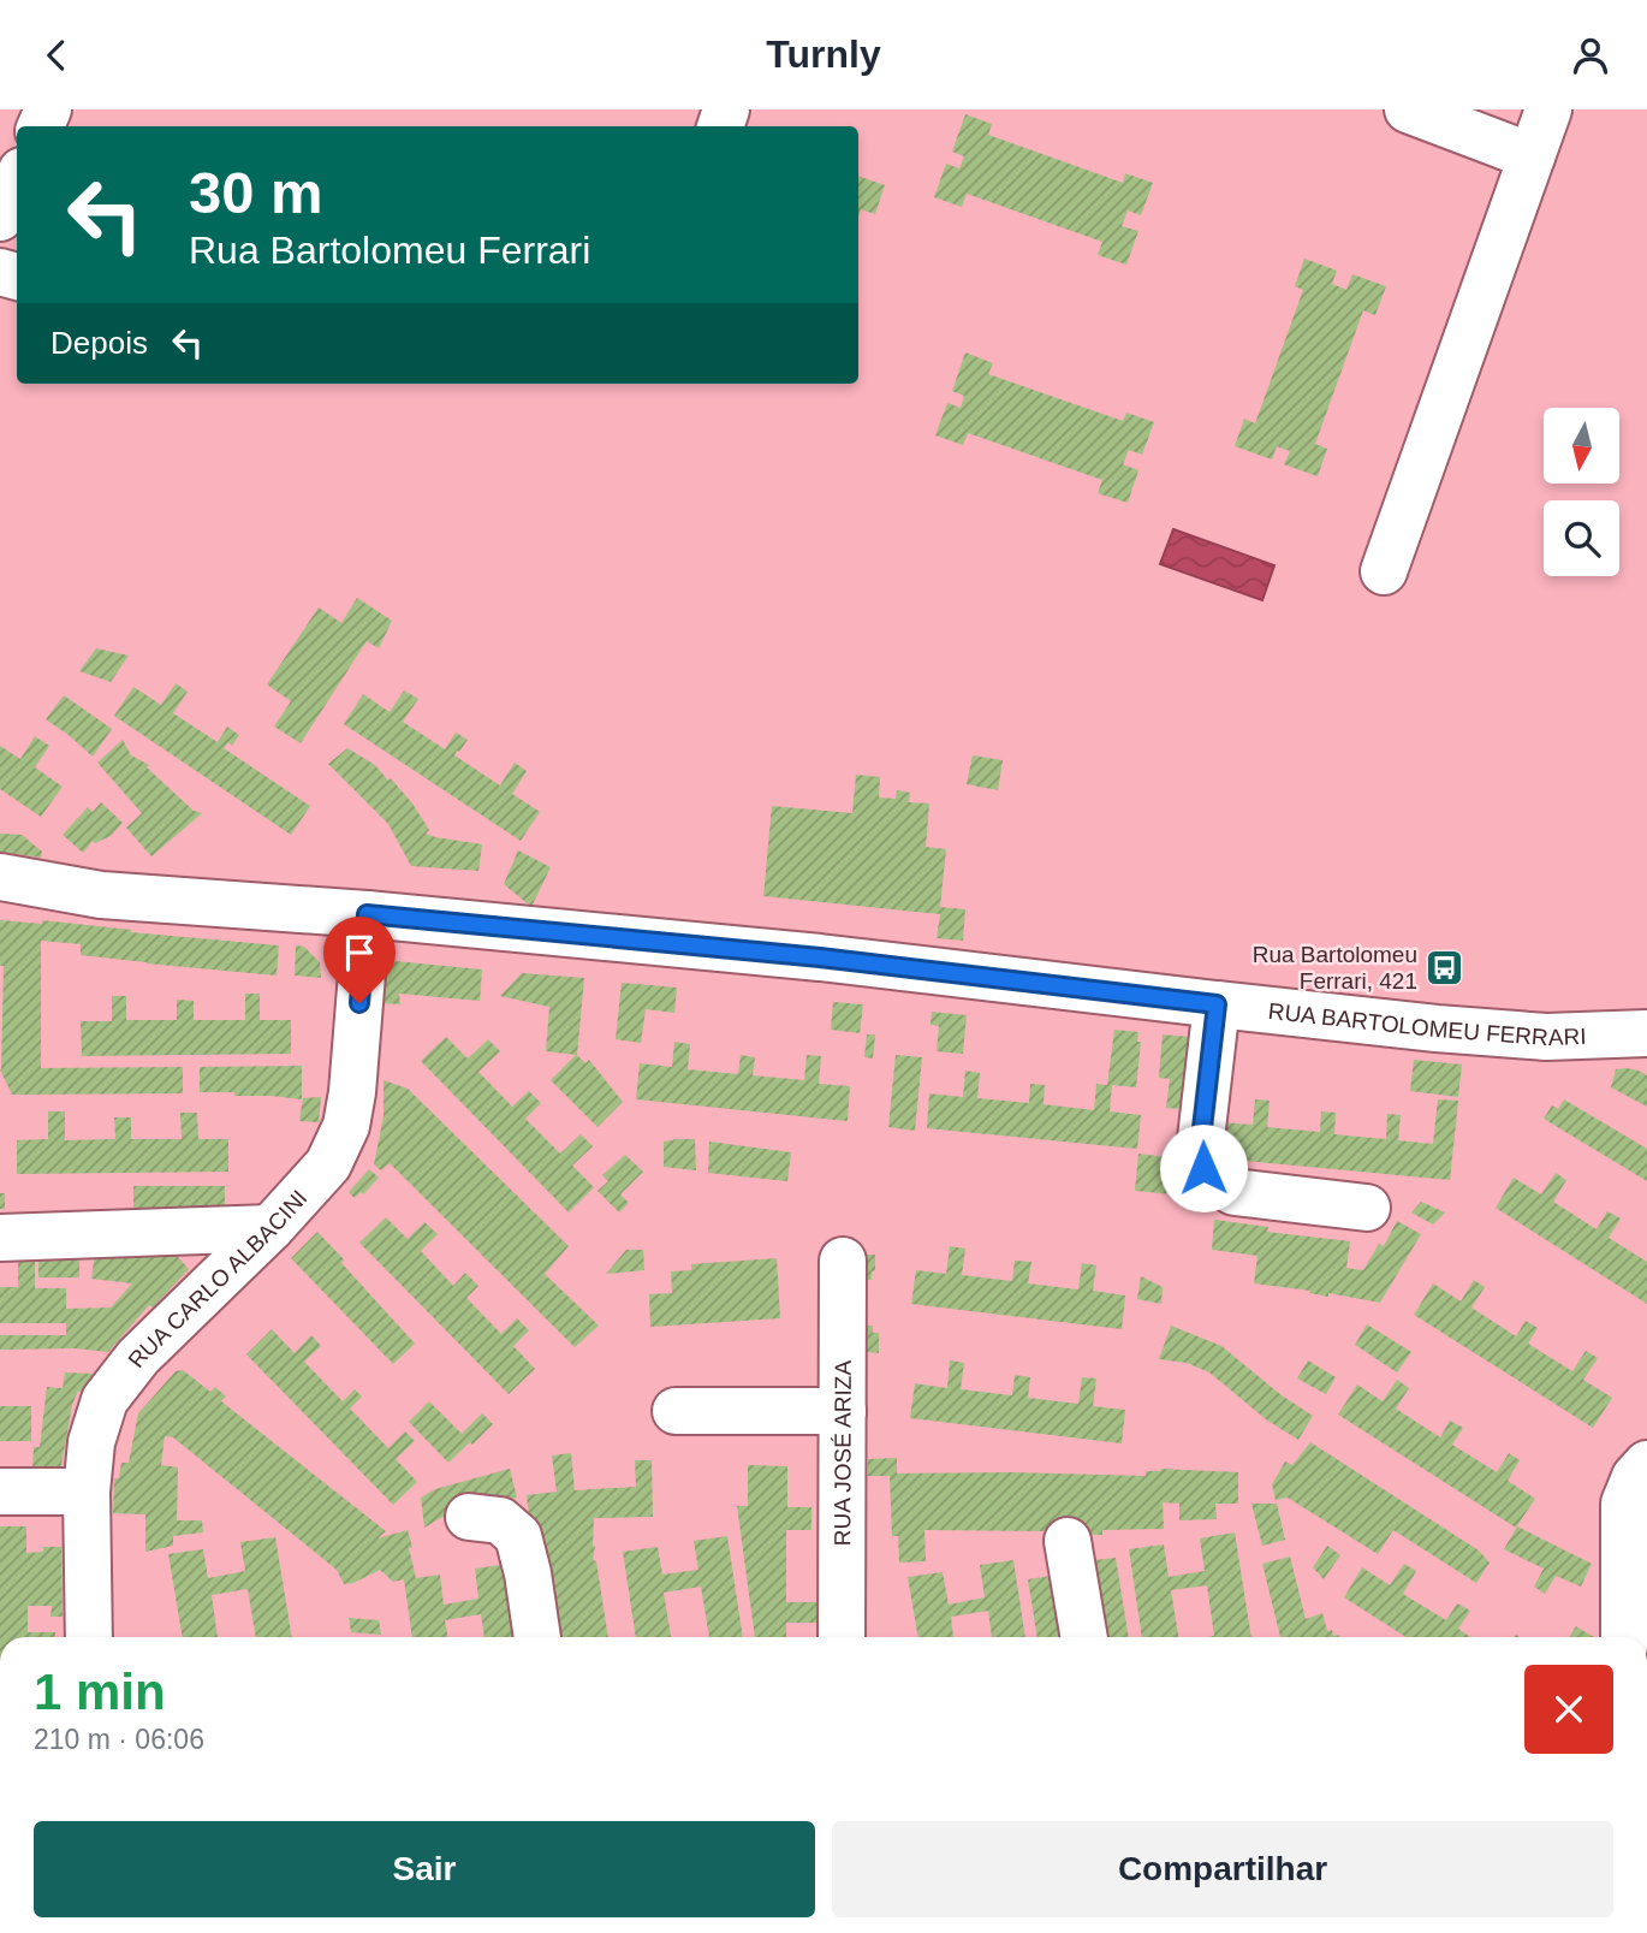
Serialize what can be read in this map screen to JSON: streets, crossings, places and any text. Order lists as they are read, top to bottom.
{
  "streets": {
    "street": ["RUA BARTOLOMEU FERRARI", "RUA CARLO ALBACINI", "RUA JOSÉ ARIZA"]
  },
  "crossings": [
    ["RUA BARTOLOMEU FERRARI", "RUA CARLO ALBACINI"]
  ],
  "places": {
    "bus stop": ["Rua Bartolomeu Ferrari, 421"]
  },
  "north": "bottom",
  "page": {
    "header": "Turnly",
    "turn": ["30 m", "Rua Bartolomeu Ferrari"],
    "then": "Depois",
    "heading": ["1 min", "210 m · 06:06"],
    "buttons": ["Sair", "Compartilhar"]
  }
}
